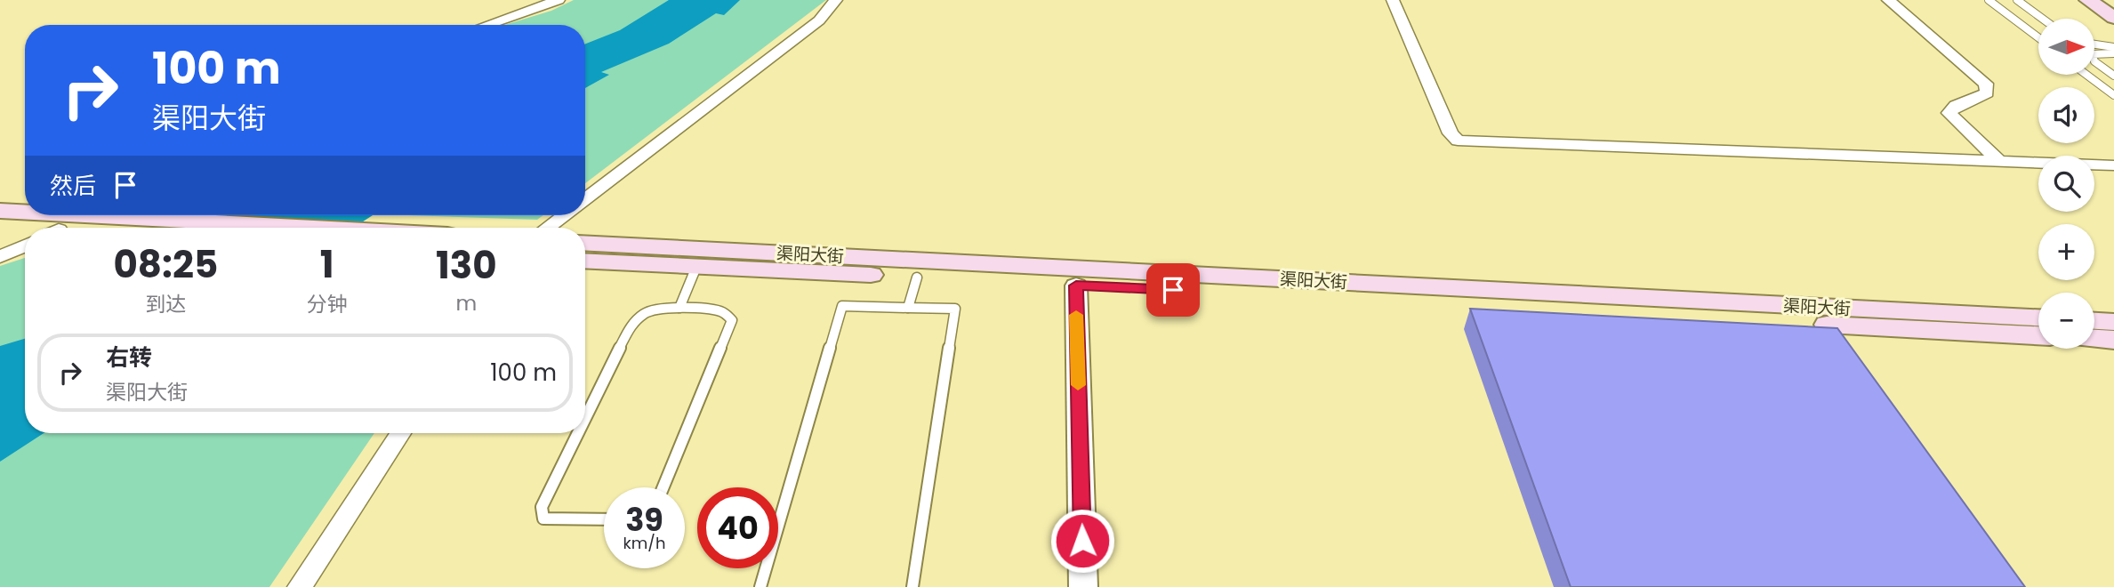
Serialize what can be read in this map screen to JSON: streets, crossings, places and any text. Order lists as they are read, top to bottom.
{
  "streets": {
    "main road": ["渠阳大街"]
  },
  "north": "right",
  "page": {
    "map_buttons": ["+", "−"],
    "turn": ["100 m", "渠阳大街"],
    "then": "然后",
    "eta": [
      "08:25",
      "到达",
      "1",
      "分钟",
      "130",
      "m"
    ],
    "list": [
      {
        "name": "右转",
        "note": "渠阳大街",
        "value": "100 m"
      }
    ],
    "speed": "39 km/h",
    "limit": "40"
  }
}
